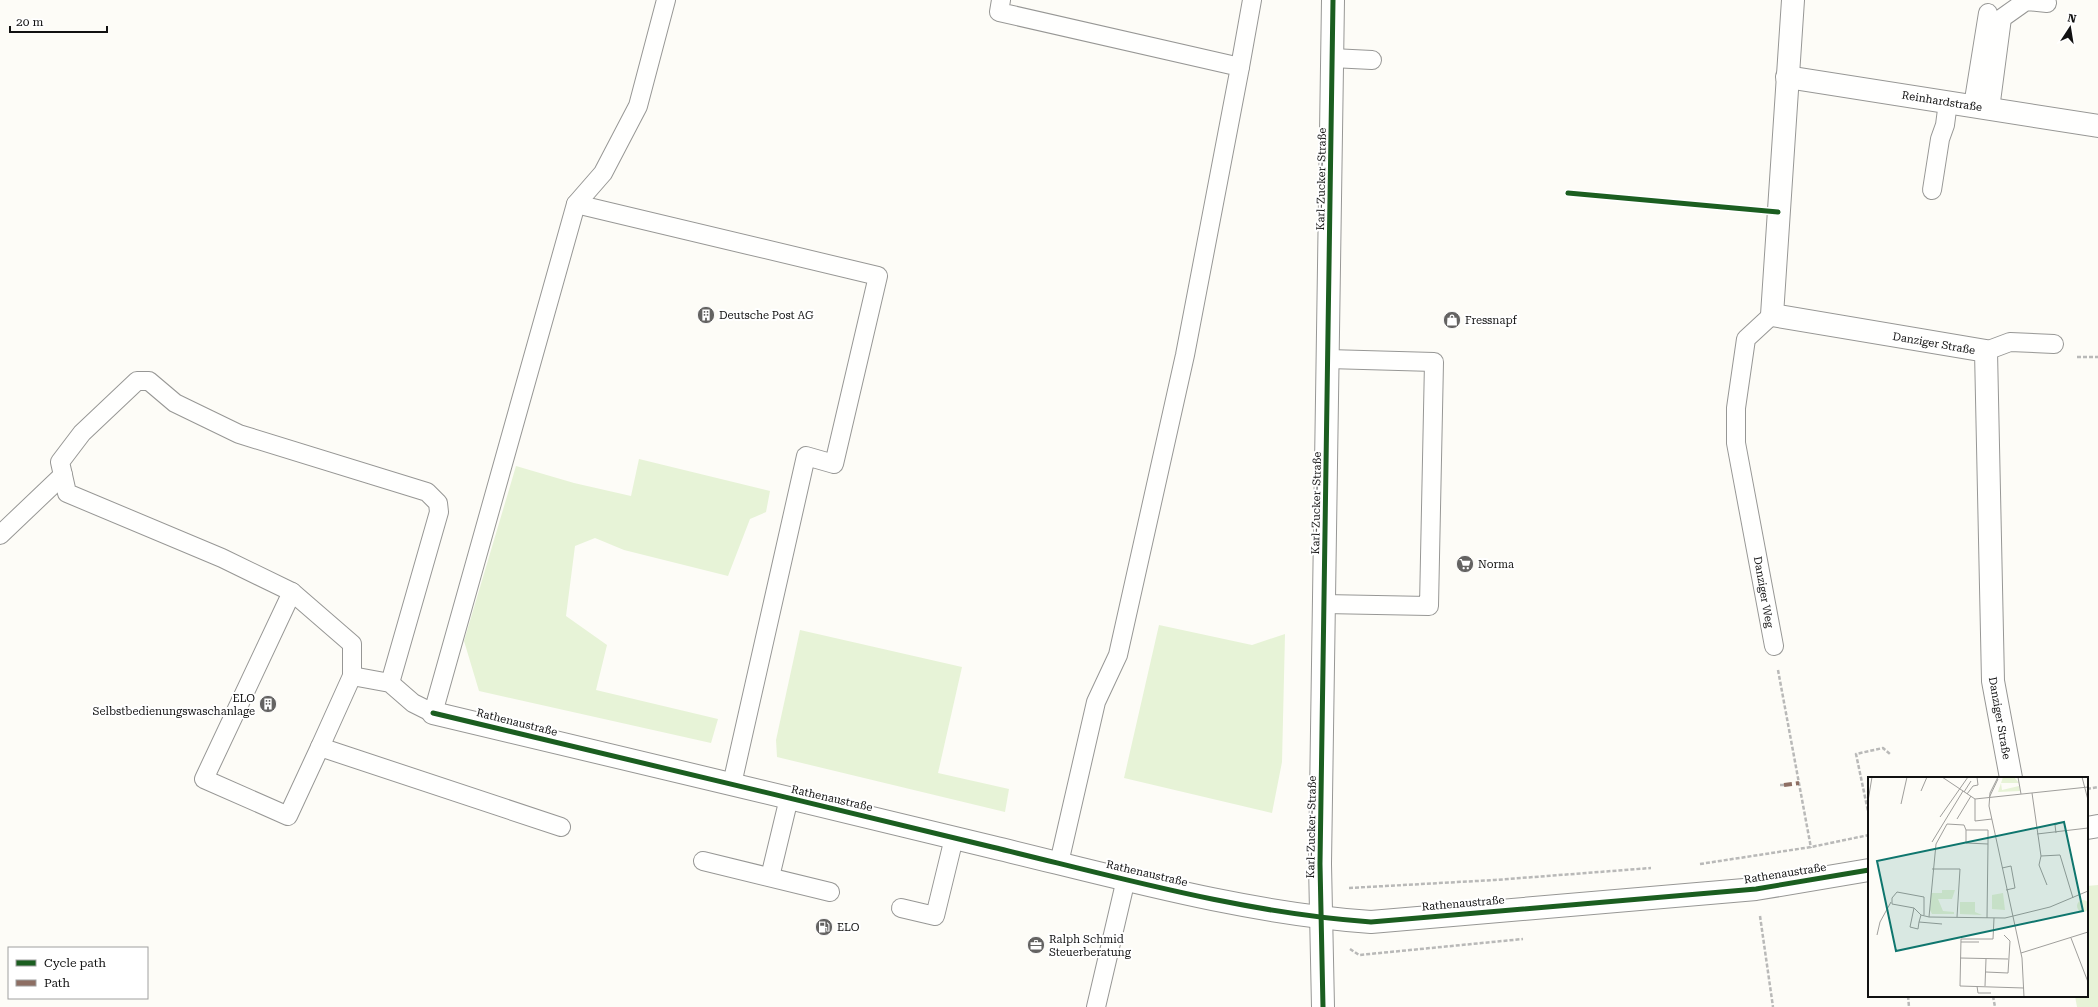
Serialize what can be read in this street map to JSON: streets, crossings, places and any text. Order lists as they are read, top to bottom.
{
  "streets": {
    "street": [
      "Reinhardstraße",
      "Karl-Zucker-Straße",
      "Danziger Straße",
      "Rathenaustraße"
    ],
    "lane": ["Danziger Weg"]
  },
  "crossings": [
    ["Karl-Zucker-Straße", "Rathenaustraße"],
    ["Danziger Straße", "Danziger Weg"]
  ],
  "places": {
    "building": ["Deutsche Post AG", "ELO Selbstbedienungswaschanlage"],
    "shop": ["Fressnapf"],
    "supermarket": ["Norma"],
    "fuel station": ["ELO"],
    "office": ["Ralph Schmid Steuerberatung"]
  },
  "legend": ["Cycle path", "Path"],
  "scale_bar": "20 m",
  "north": "top"
}
